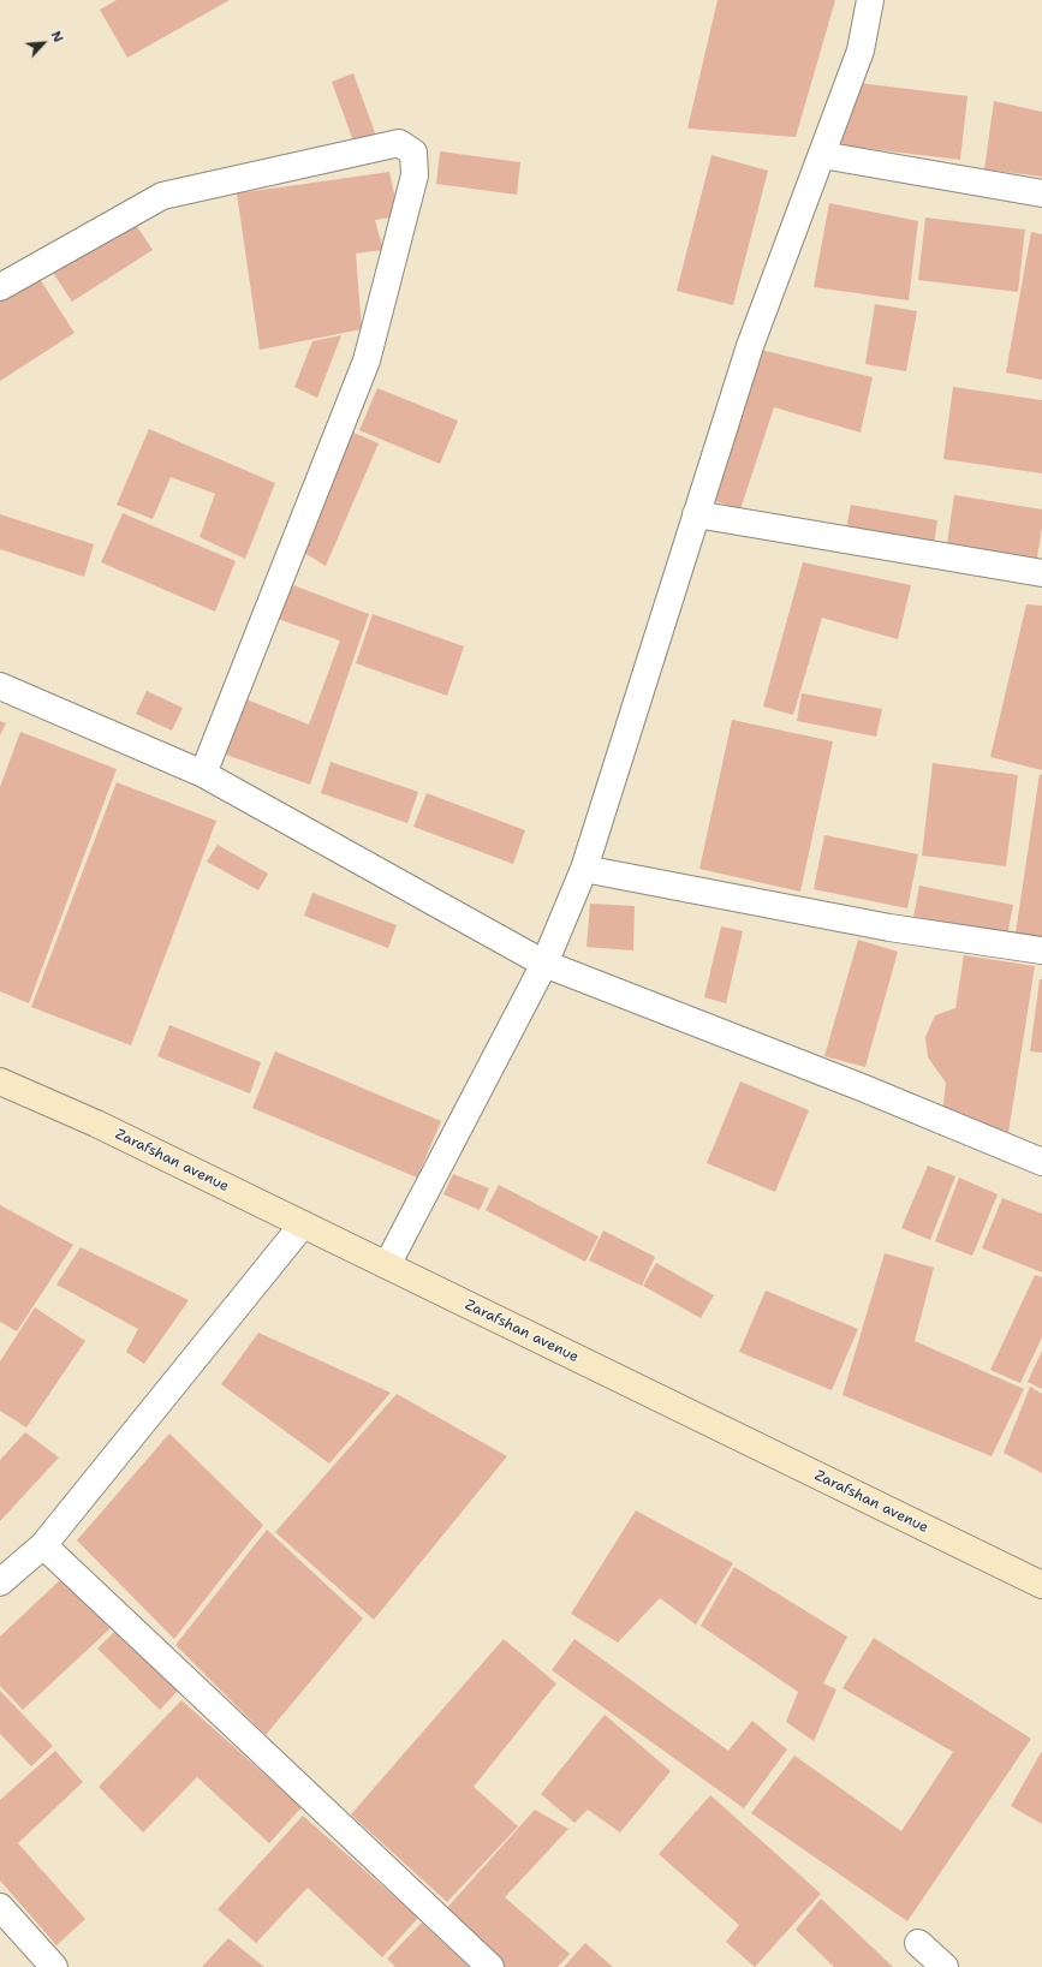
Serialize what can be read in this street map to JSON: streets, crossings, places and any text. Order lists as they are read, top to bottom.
{
  "streets": {
    "main road": ["Zarafshan avenue"]
  },
  "north": "top right"
}
